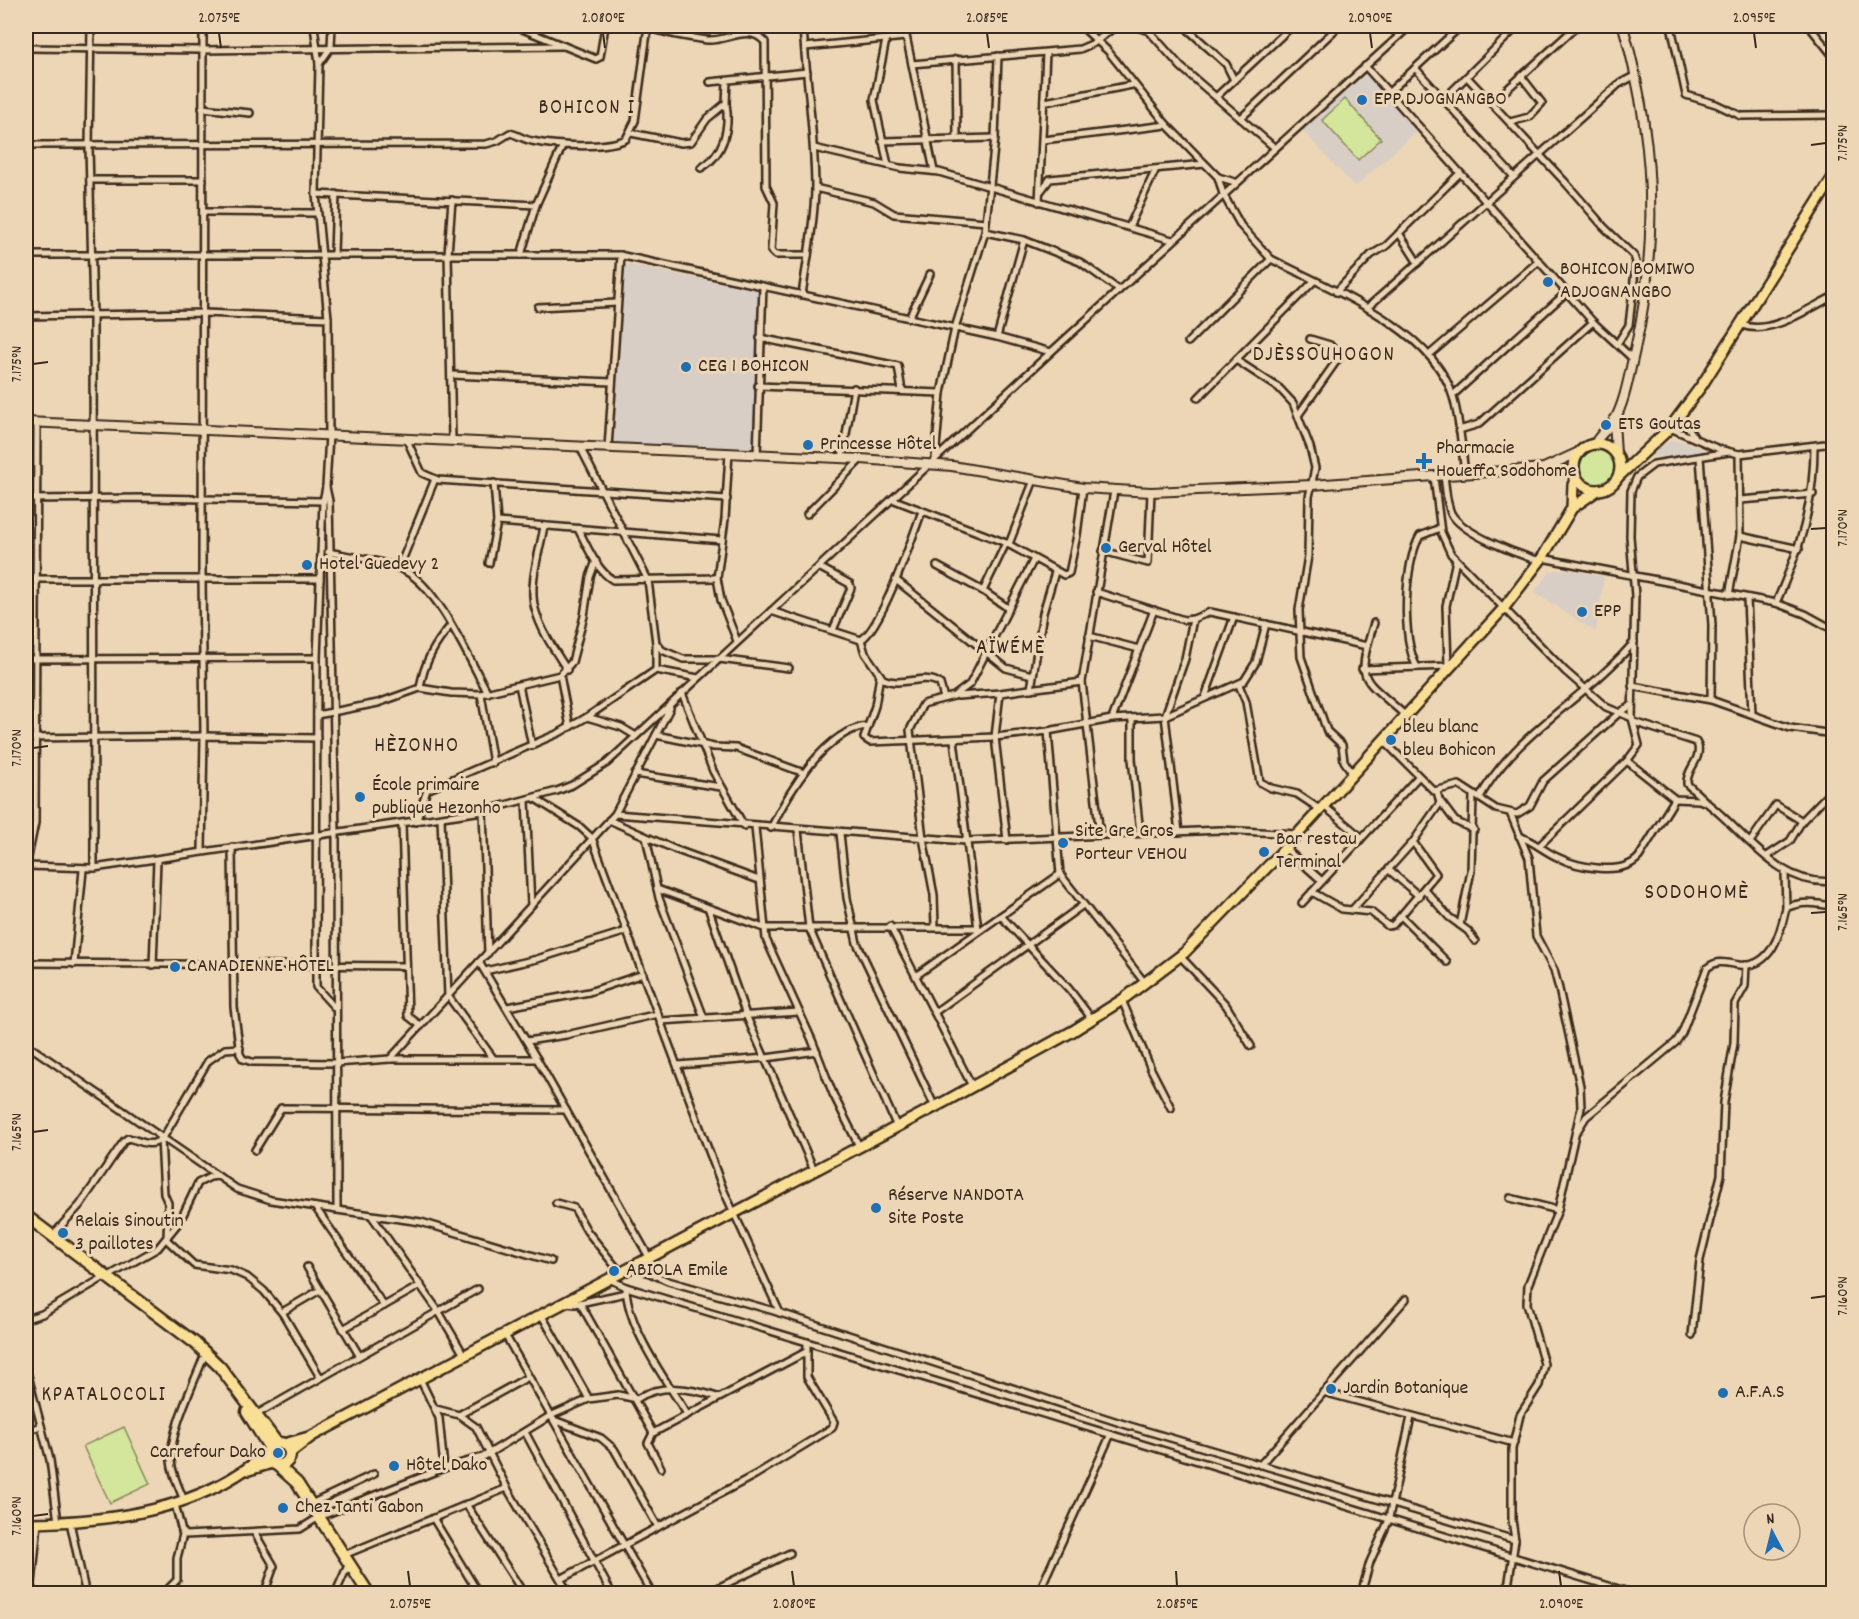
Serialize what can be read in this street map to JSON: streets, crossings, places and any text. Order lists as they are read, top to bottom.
{
  "districts": [
    "BOHICON I",
    "DJÈSSOUHOGON",
    "AÏWÉMÈ",
    "HÈZONHO",
    "SODOHOMÈ",
    "KPATALOCOLI"
  ],
  "places": {
    "other": [
      "EPP DJOGNANGBO",
      "BOHICON BOMIWO ADJOGNANGBO",
      "CEG 1 BOHICON",
      "ETS Goutas",
      "Princesse Hôtel",
      "Gerval Hôtel",
      "Hotel Guedevy 2",
      "EPP",
      "bleu blanc bleu Bohicon",
      "École primaire publique Hezonho",
      "Site Gre Gros Porteur VEHOU",
      "Bar restau Terminal",
      "CANADIENNE HÔTEL",
      "Réserve NANDOTA Site Poste",
      "Relais Sinoutin 3 paillotes",
      "ABIOLA Emile",
      "Jardin Botanique",
      "A.F.A.S",
      "Carrefour Dako",
      "Hôtel Dako",
      "Chez Tanti Gabon"
    ],
    "health": ["Pharmacie Houeffa Sodohome"]
  },
  "north": "top",
  "coordinates": [
    "2.075°E",
    "2.080°E",
    "2.085°E",
    "2.090°E",
    "2.095°E",
    "7.175°N",
    "7.170°N",
    "7.165°N",
    "7.160°N"
  ]
}
